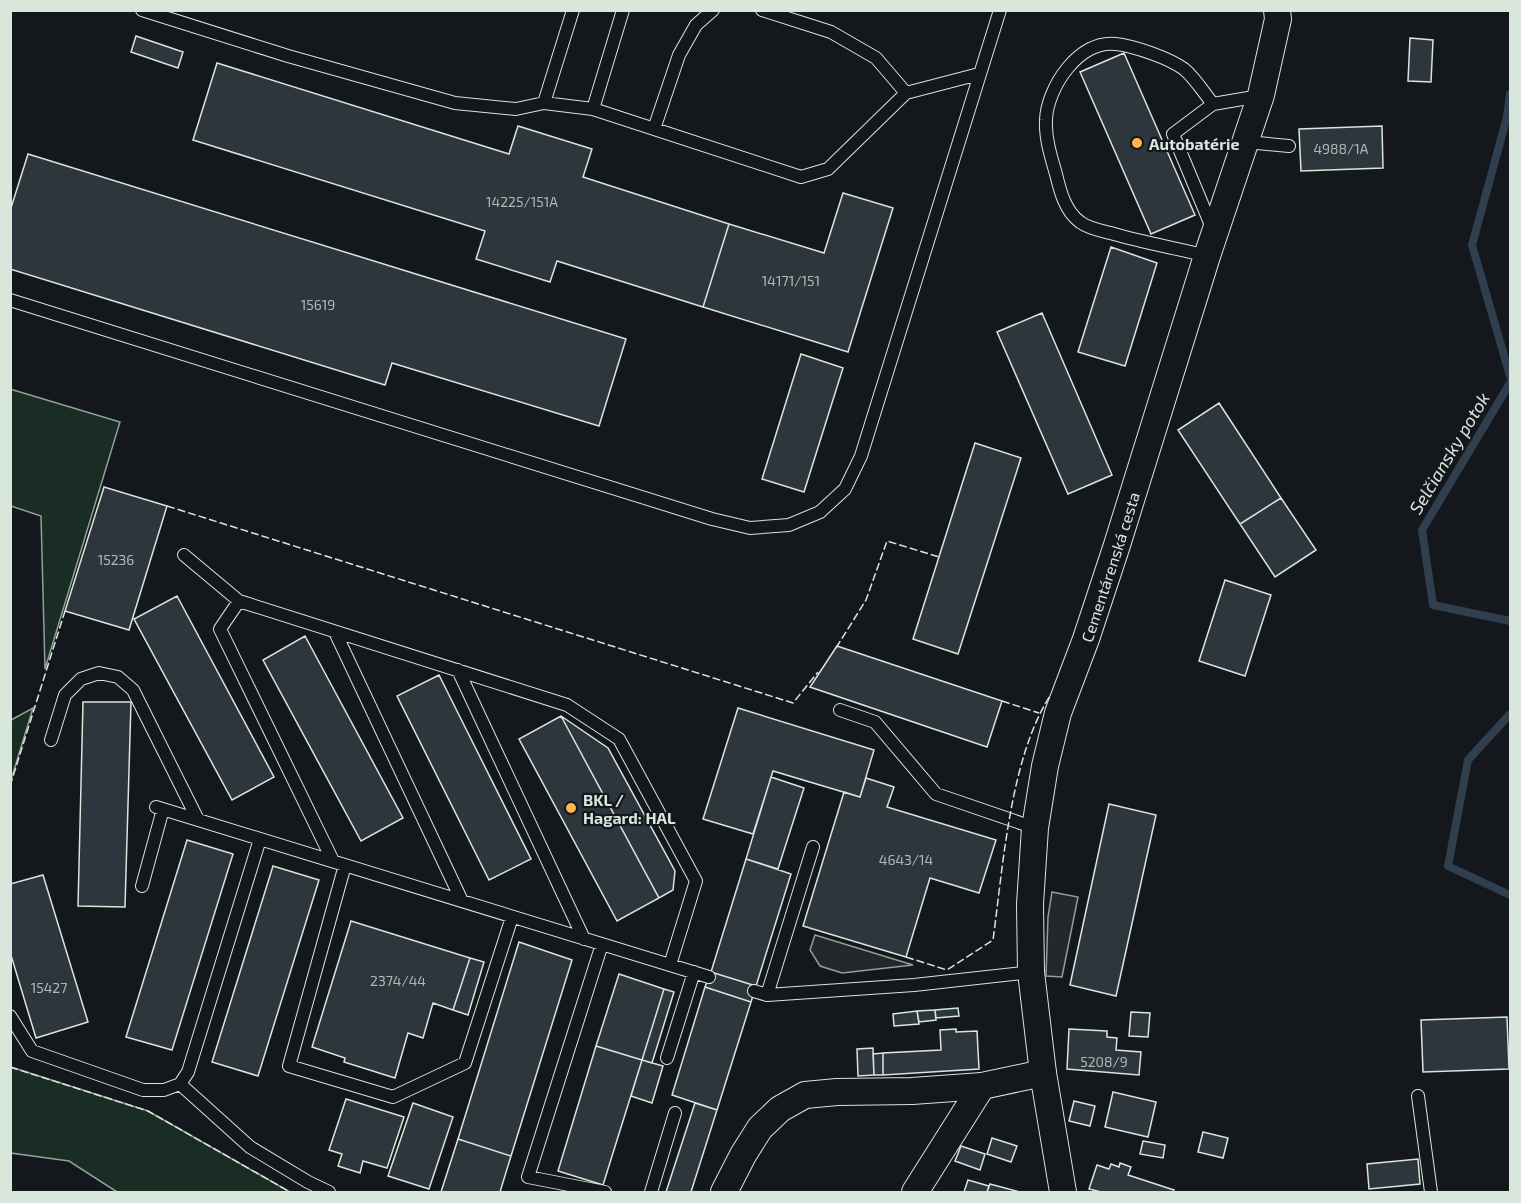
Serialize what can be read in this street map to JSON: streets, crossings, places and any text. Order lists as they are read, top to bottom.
{
  "streets": {
    "street": ["Cementárenská cesta"]
  },
  "water": ["Selčiansky potok"],
  "places": ["Autobatérie", "BKL / Hagard: HAL"],
  "house_numbers": [
    "4988/1A",
    "14225/151A",
    "14171/151",
    "15619",
    "15236",
    "4643/14",
    "2374/44",
    "15427",
    "5208/9"
  ]
}
